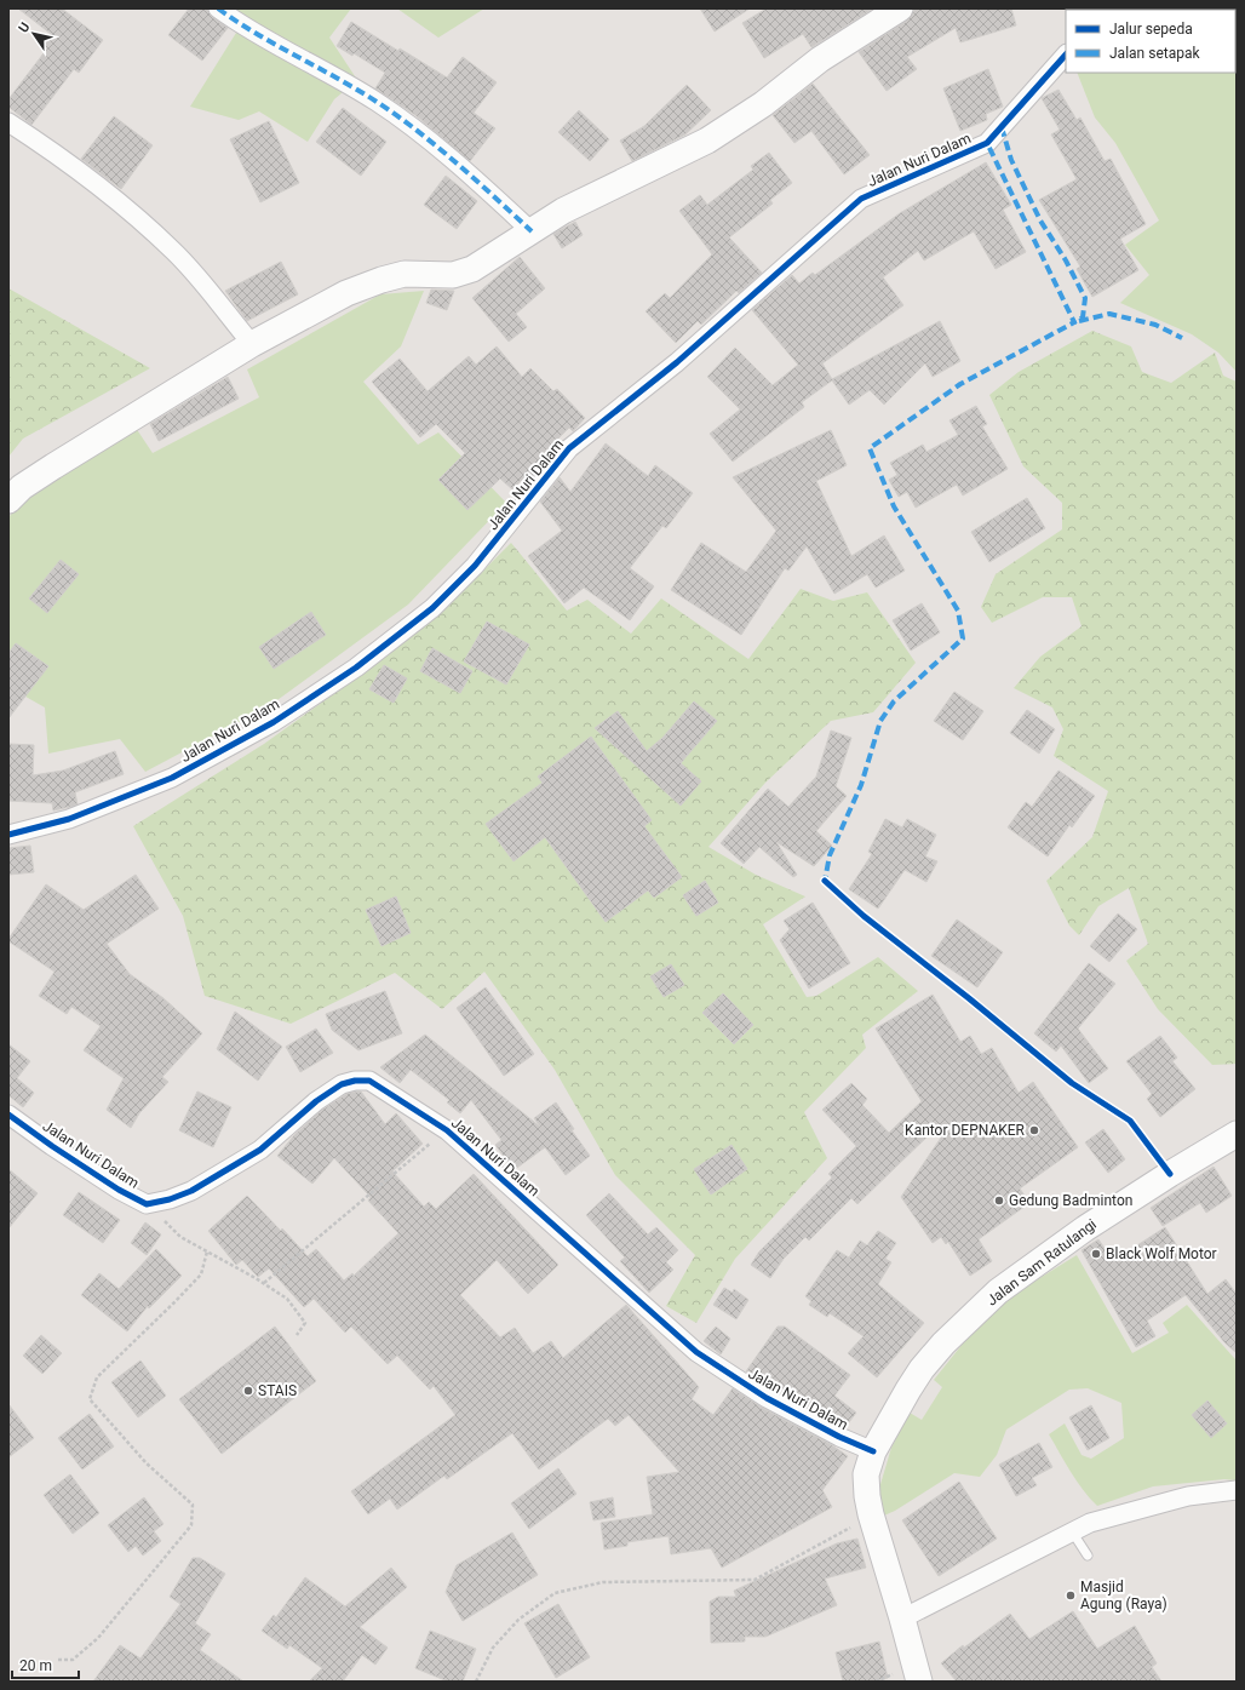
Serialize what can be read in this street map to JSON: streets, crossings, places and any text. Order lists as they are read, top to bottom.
{
  "streets": {
    "main road": ["Jalan Sam Ratulangi"],
    "street": ["Jalan Nuri Dalam"]
  },
  "crossings": [
    ["Jalan Nuri Dalam", "Jalan Sam Ratulangi"]
  ],
  "places": [
    "Kantor DEPNAKER",
    "Gedung Badminton",
    "Black Wolf Motor",
    "STAIS",
    "Masjid Agung (Raya)"
  ],
  "legend": ["Jalur sepeda", "Jalan setapak"],
  "scale_bar": "20 m",
  "north": "top left"
}
